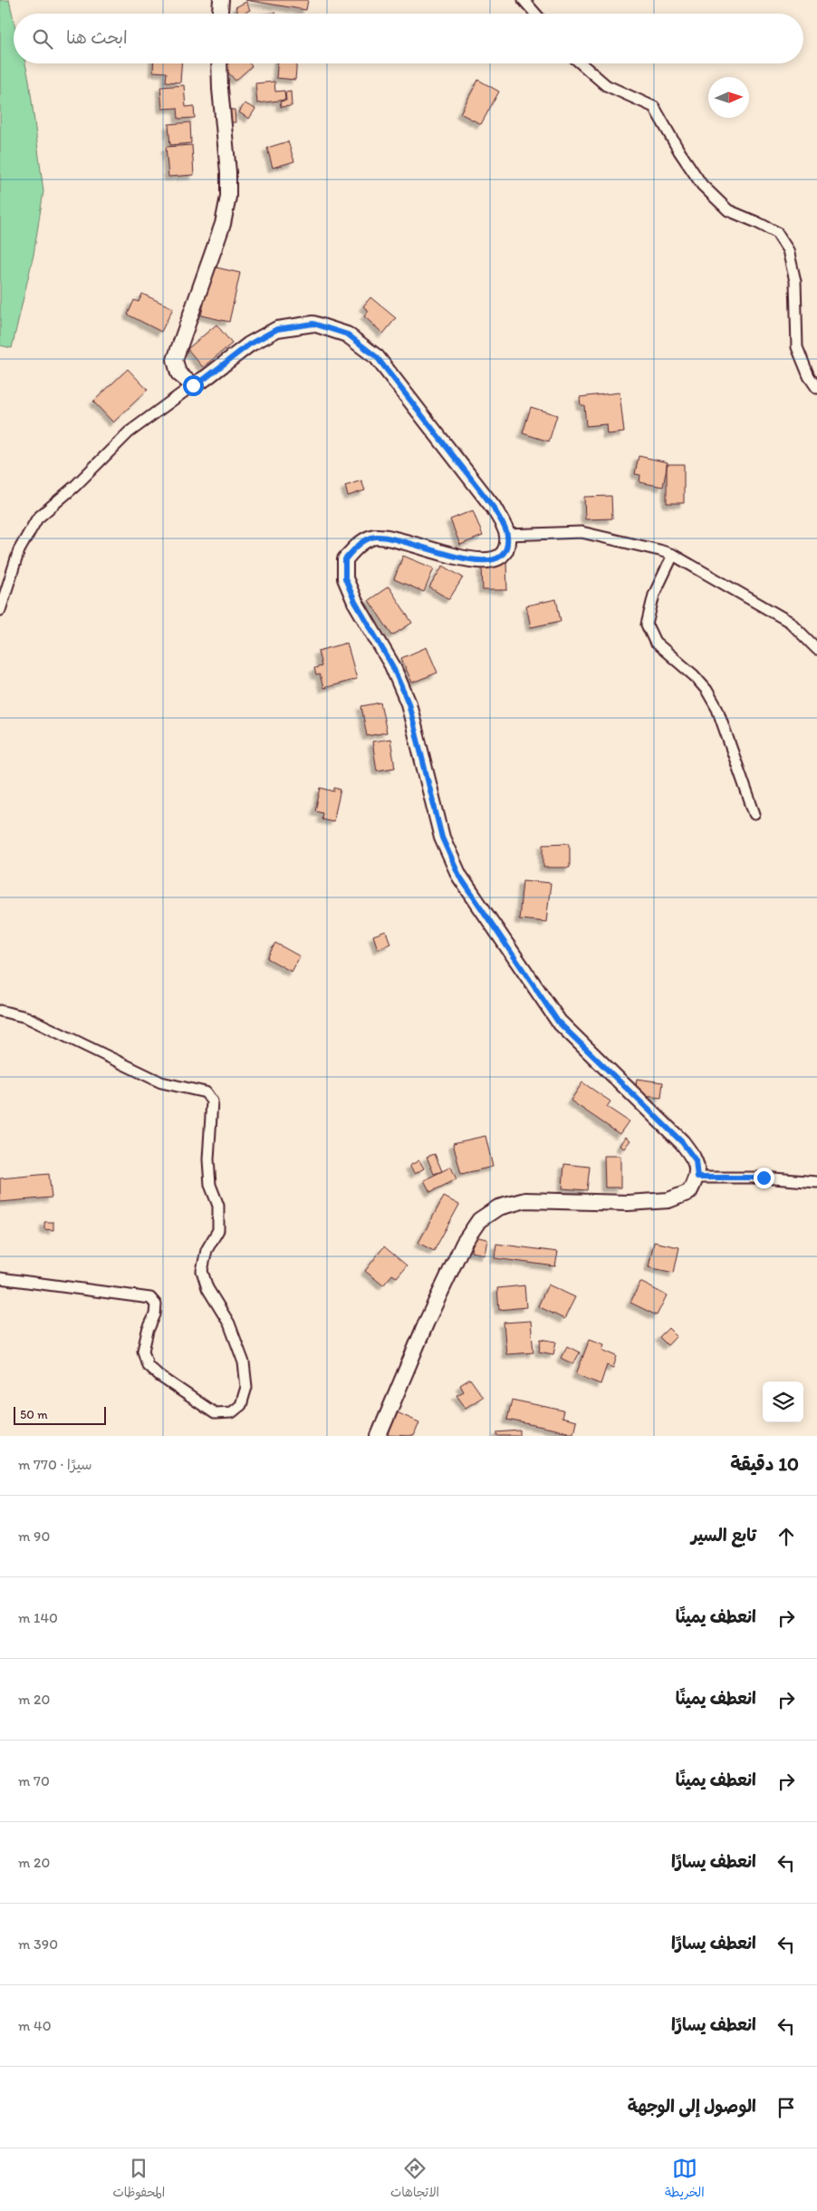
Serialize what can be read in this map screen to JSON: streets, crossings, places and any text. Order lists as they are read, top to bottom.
{
  "scale_bar": "50 m",
  "north": "right",
  "page": {
    "search": "ابحث هنا",
    "scale": "50 m",
    "heading": ["10 دقيقة", "سيرًا · 770 m"],
    "list": [
      ["تابع السير", "90 m"],
      ["انعطف يمينًا", "140 m"],
      ["انعطف يمينًا", "20 m"],
      ["انعطف يمينًا", "70 m"],
      ["انعطف يسارًا", "20 m"],
      ["انعطف يسارًا", "390 m"],
      ["انعطف يسارًا", "40 m"],
      "الوصول إلى الوجهة"
    ],
    "nav": ["الخريطة", "الاتجاهات", "المحفوظات"]
  }
}
